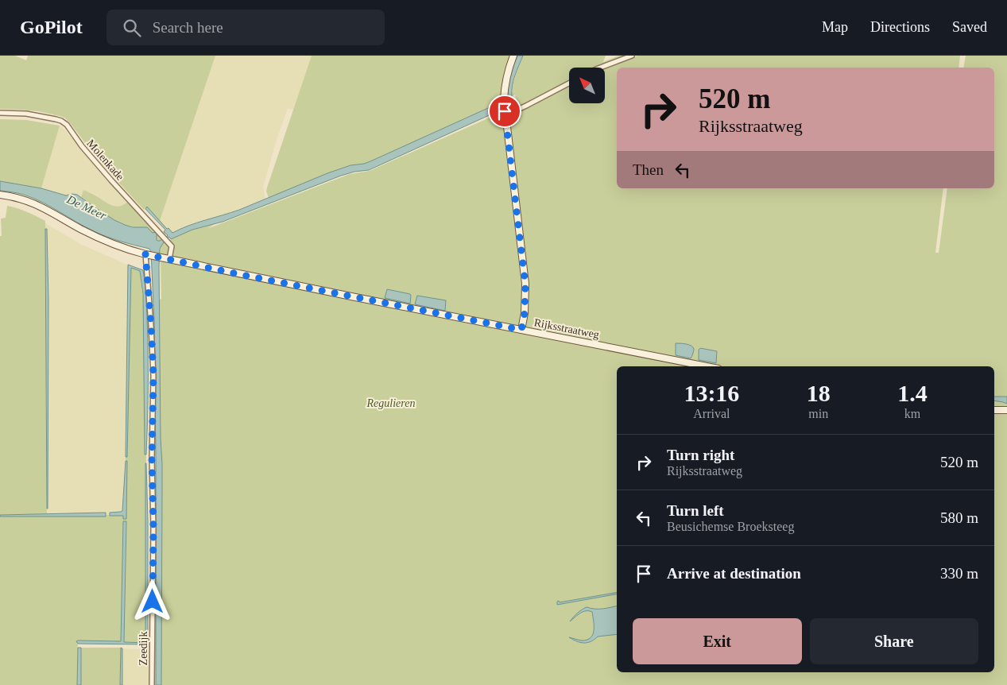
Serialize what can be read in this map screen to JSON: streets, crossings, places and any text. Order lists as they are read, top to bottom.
{
  "streets": {
    "main road": ["Rijksstraatweg"],
    "street": ["Molenkade", "Zeedijk"]
  },
  "crossings": [
    ["Molenkade", "Rijksstraatweg"],
    ["Rijksstraatweg", "Zeedijk"]
  ],
  "water": ["De Meer"],
  "parks": ["Regulieren"],
  "north": "top left",
  "page": {
    "header": "GoPilot",
    "search": "Search here",
    "nav": ["Map", "Directions", "Saved"],
    "turn": ["520 m", "Rijksstraatweg"],
    "then": "Then",
    "eta": [
      "13:16",
      "Arrival",
      "18",
      "min",
      "1.4",
      "km"
    ],
    "list": [
      {
        "name": "Turn right",
        "note": "Rijksstraatweg",
        "value": "520 m"
      },
      {
        "name": "Turn left",
        "note": "Beusichemse Broeksteeg",
        "value": "580 m"
      },
      {
        "name": "Arrive at destination",
        "value": "330 m"
      }
    ],
    "buttons": ["Exit", "Share"]
  }
}
